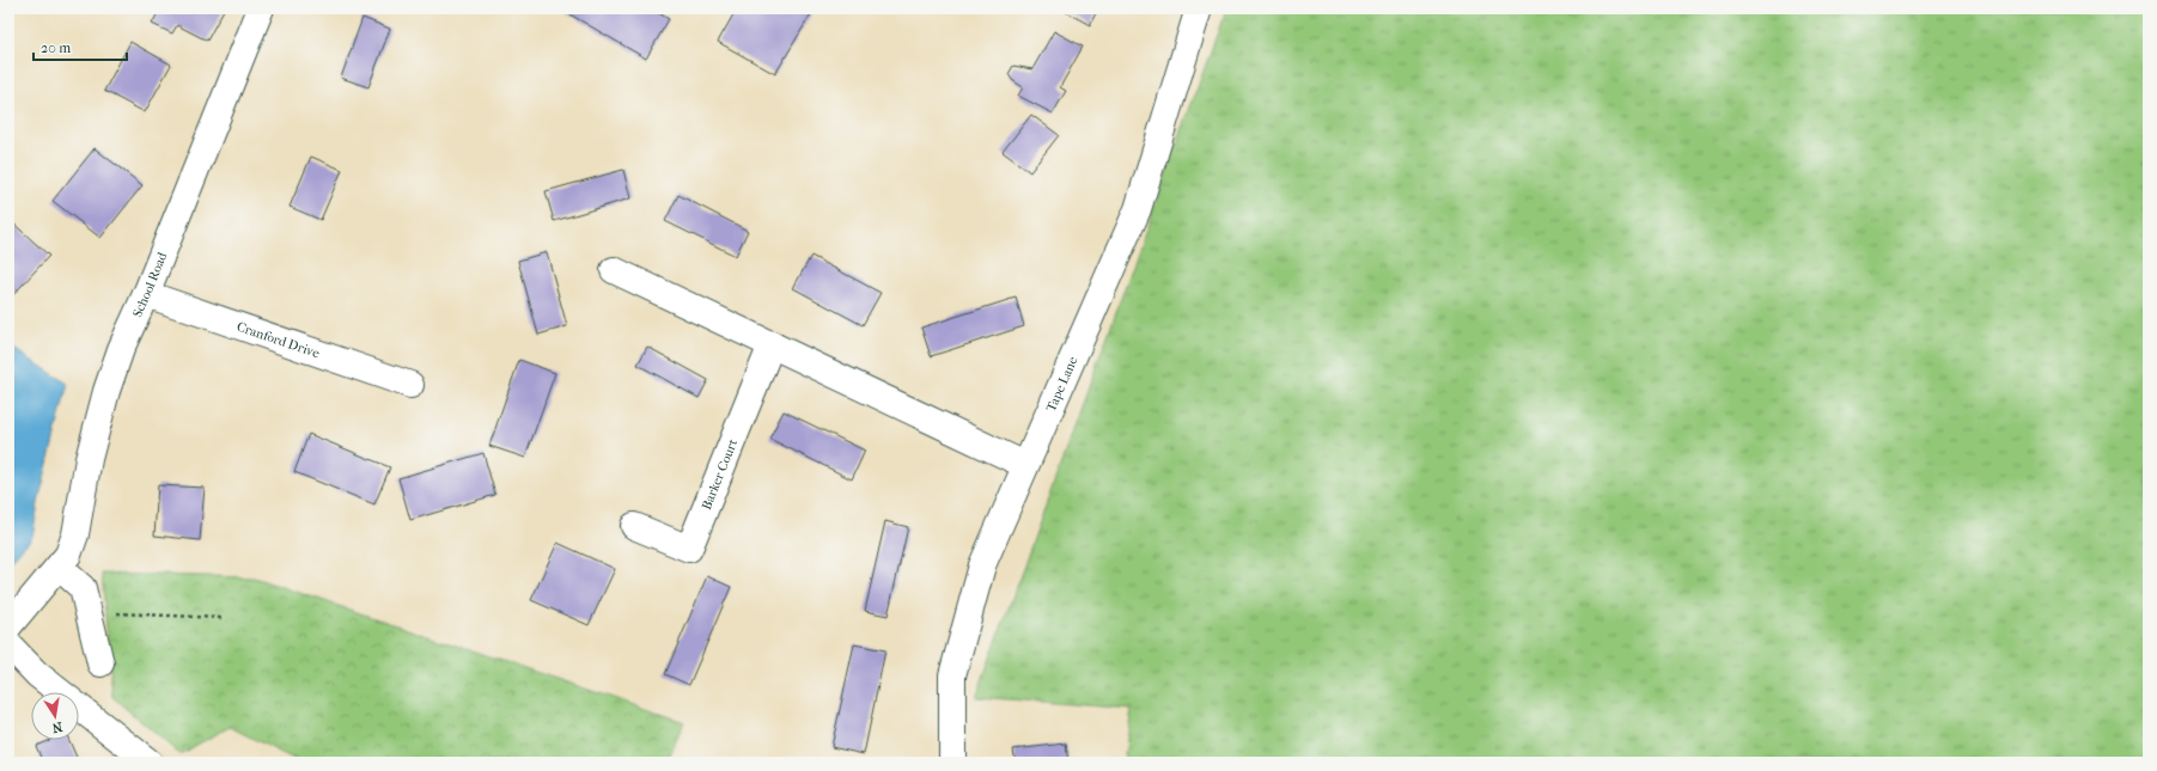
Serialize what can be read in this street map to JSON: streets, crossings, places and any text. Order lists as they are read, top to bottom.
{
  "streets": {
    "street": [
      "School Road",
      "Cranford Drive",
      "Tape Lane",
      "Barker Court"
    ]
  },
  "crossings": [
    ["School Road", "Cranford Drive"]
  ],
  "scale_bar": "20 m",
  "north": "bottom"
}
